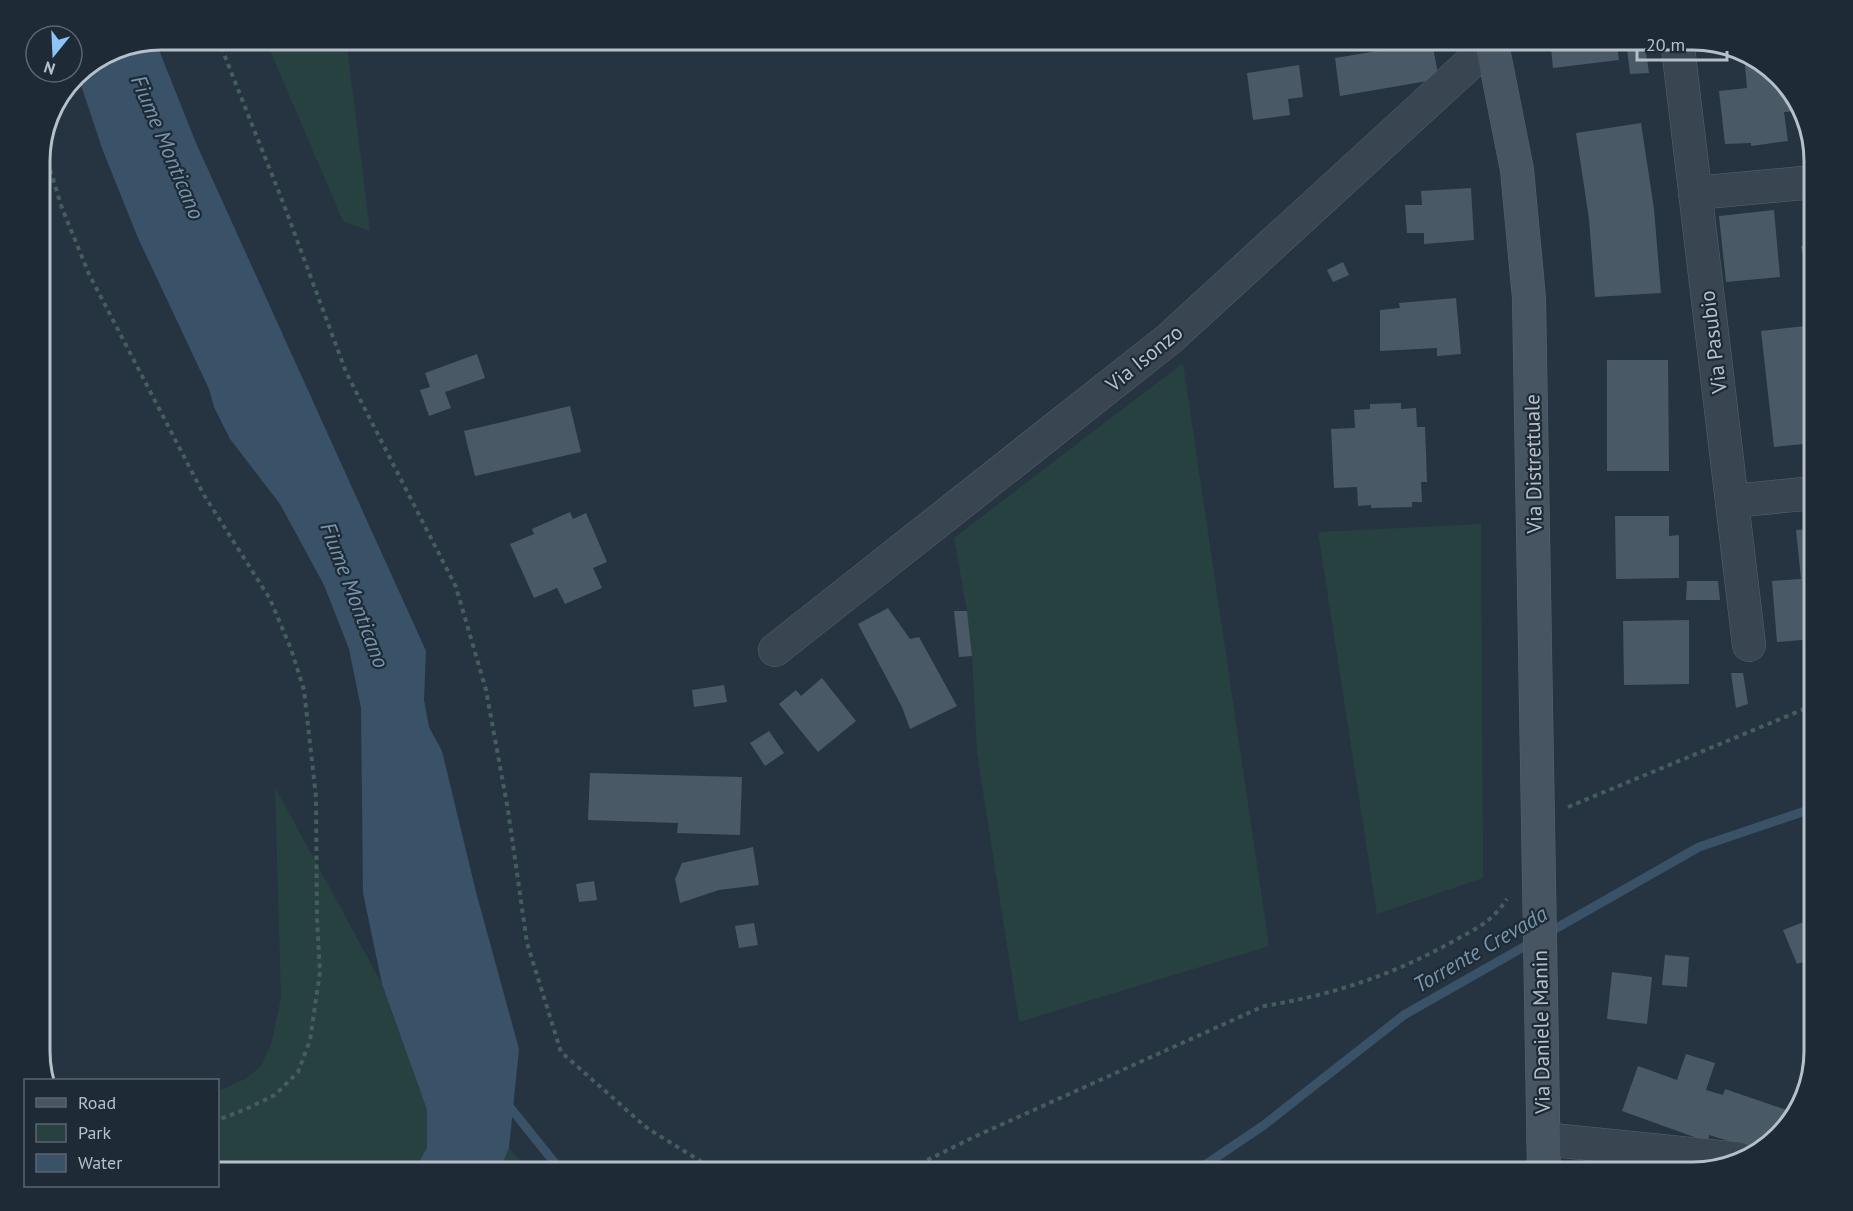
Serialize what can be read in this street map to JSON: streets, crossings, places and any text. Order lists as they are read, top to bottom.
{
  "streets": {
    "main road": ["Via Distrettuale", "Via Daniele Manin"],
    "street": ["Via Pasubio", "Via Isonzo"]
  },
  "crossings": [
    ["Via Distrettuale", "Via Daniele Manin"]
  ],
  "water": ["Fiume Monticano", "Torrente Crevada"],
  "legend": ["Road", "Park", "Water"],
  "scale_bar": "20 m",
  "north": "bottom"
}
